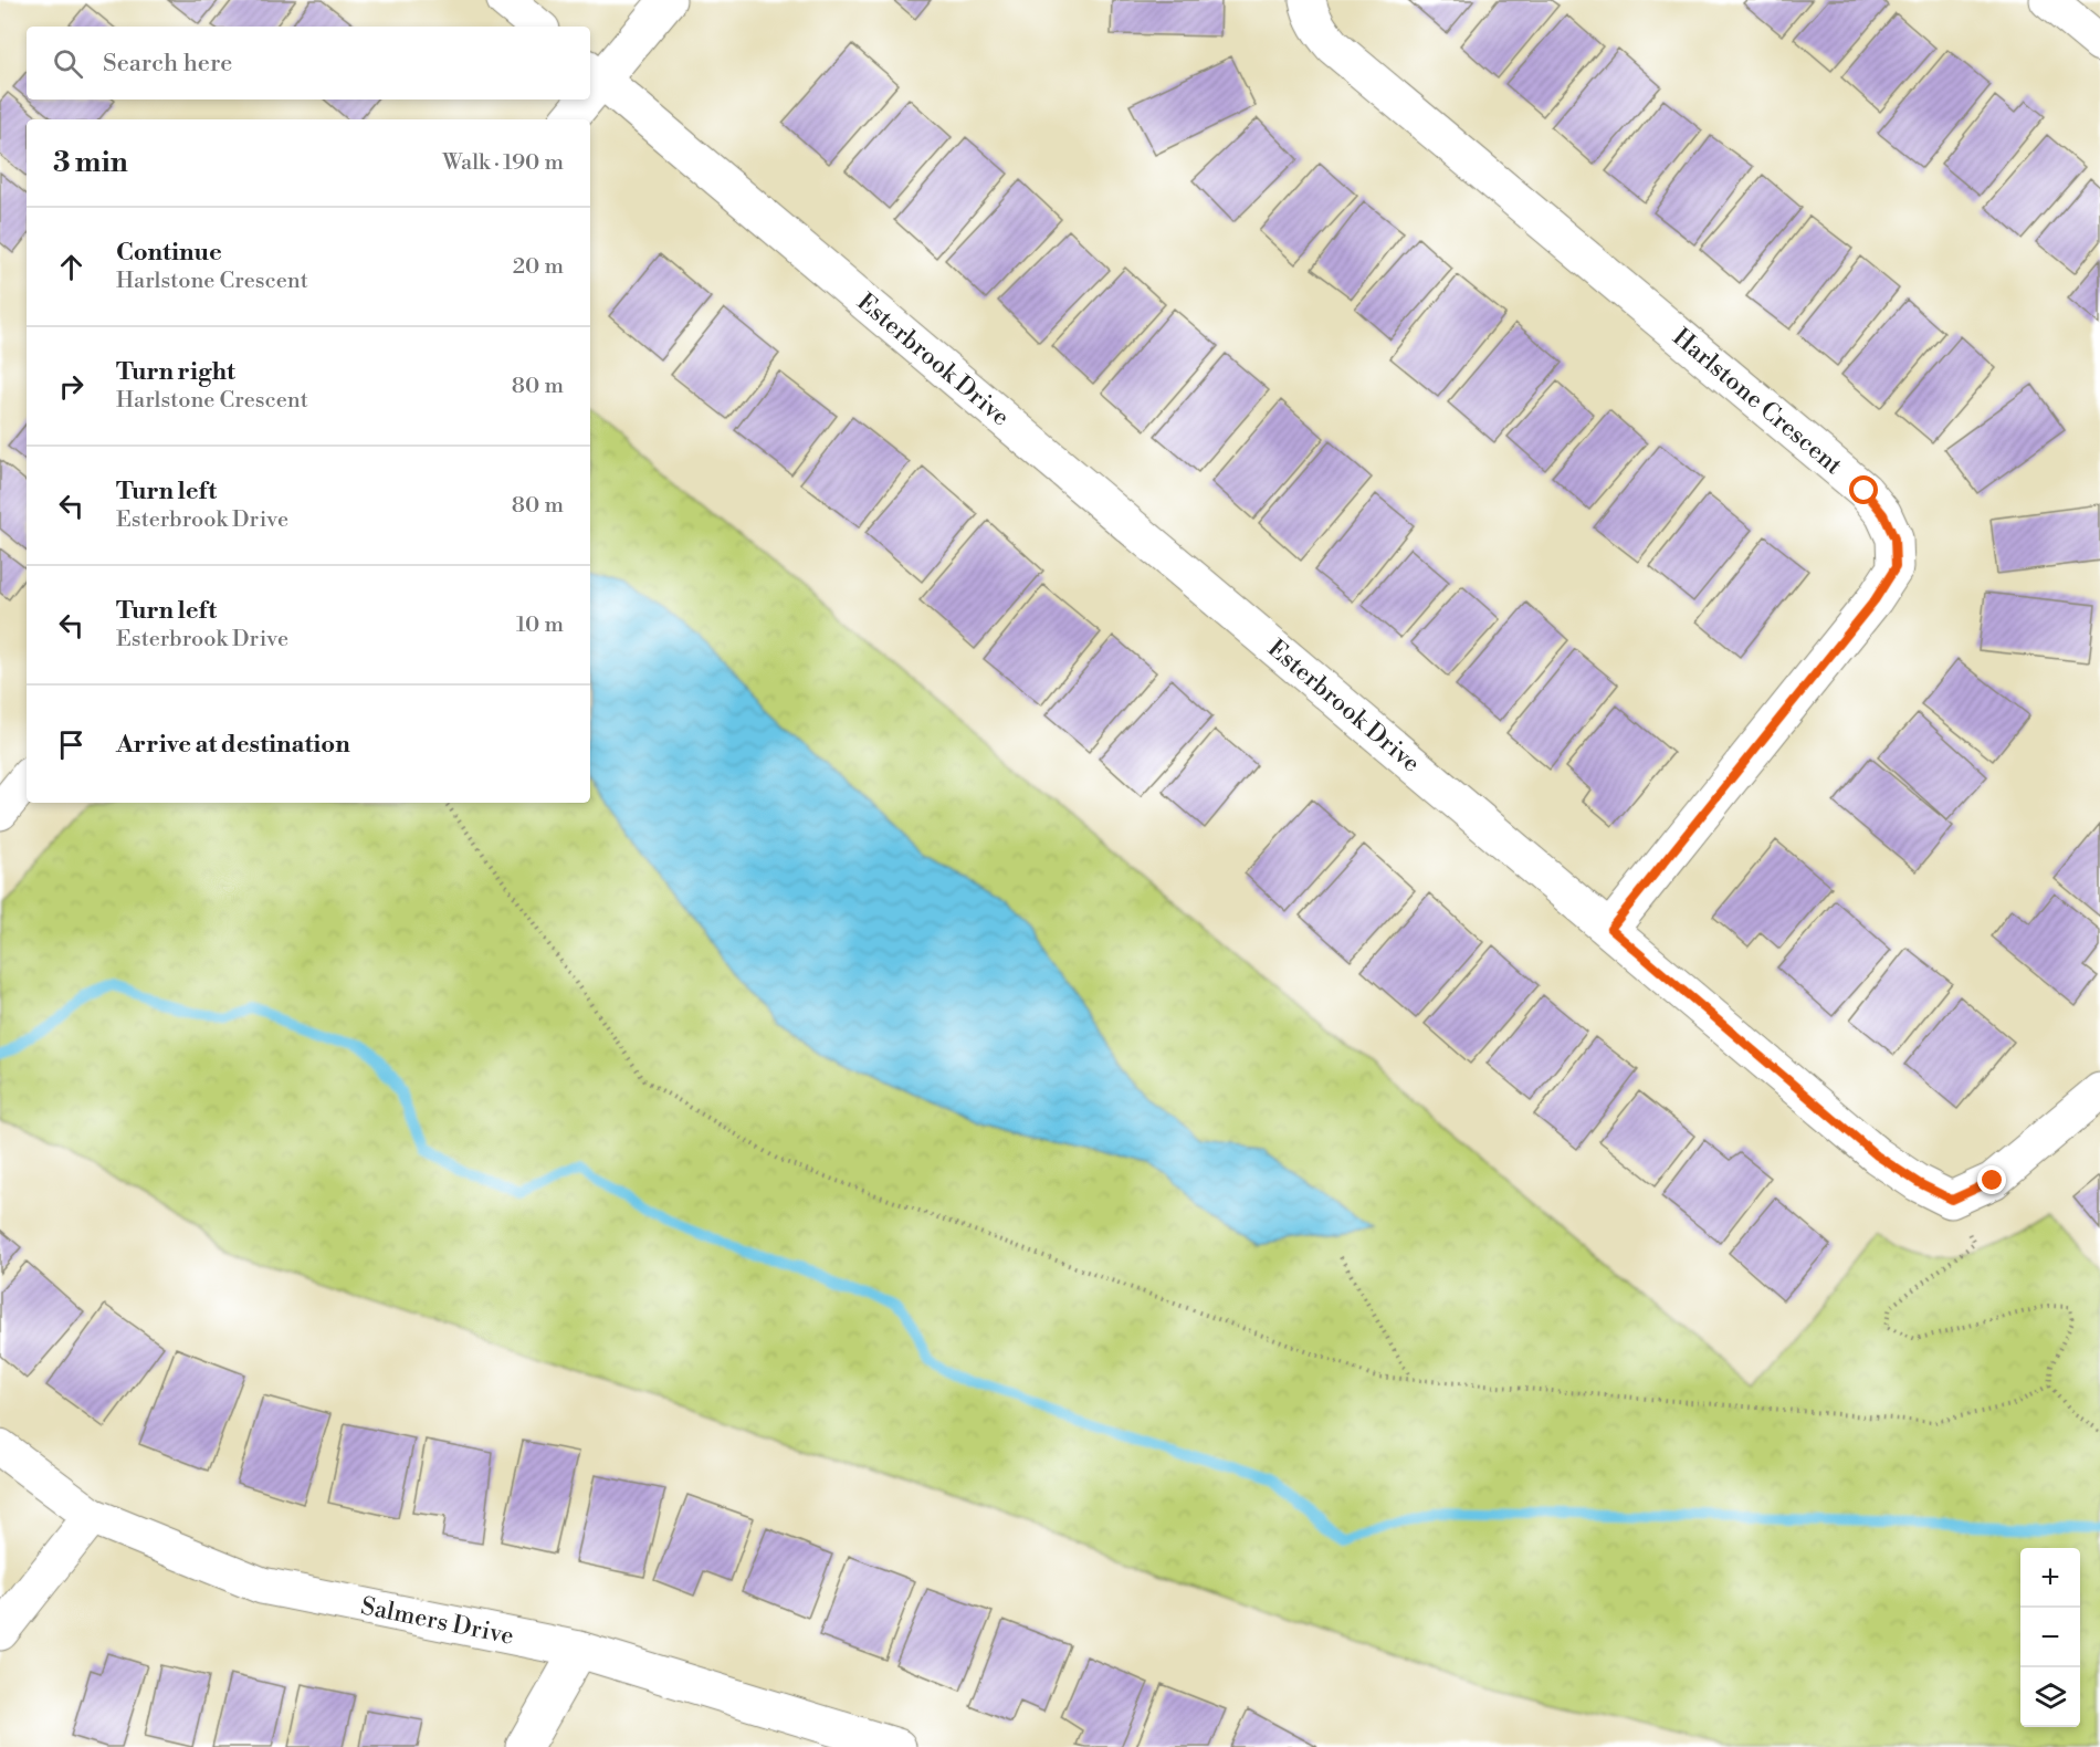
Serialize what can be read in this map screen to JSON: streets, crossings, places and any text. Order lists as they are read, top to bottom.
{
  "streets": {
    "street": ["Esterbrook Drive", "Harlstone Crescent", "Salmers Drive"]
  },
  "crossings": [
    ["Esterbrook Drive", "Harlstone Crescent"]
  ],
  "page": {
    "search": "Search here",
    "heading": ["3 min", "Walk · 190 m"],
    "list": [
      ["Continue", "Harlstone Crescent", "20 m"],
      ["Turn right", "Harlstone Crescent", "80 m"],
      ["Turn left", "Esterbrook Drive", "80 m"],
      ["Turn left", "Esterbrook Drive", "10 m"],
      "Arrive at destination"
    ],
    "map_buttons": ["+", "−"]
  }
}
